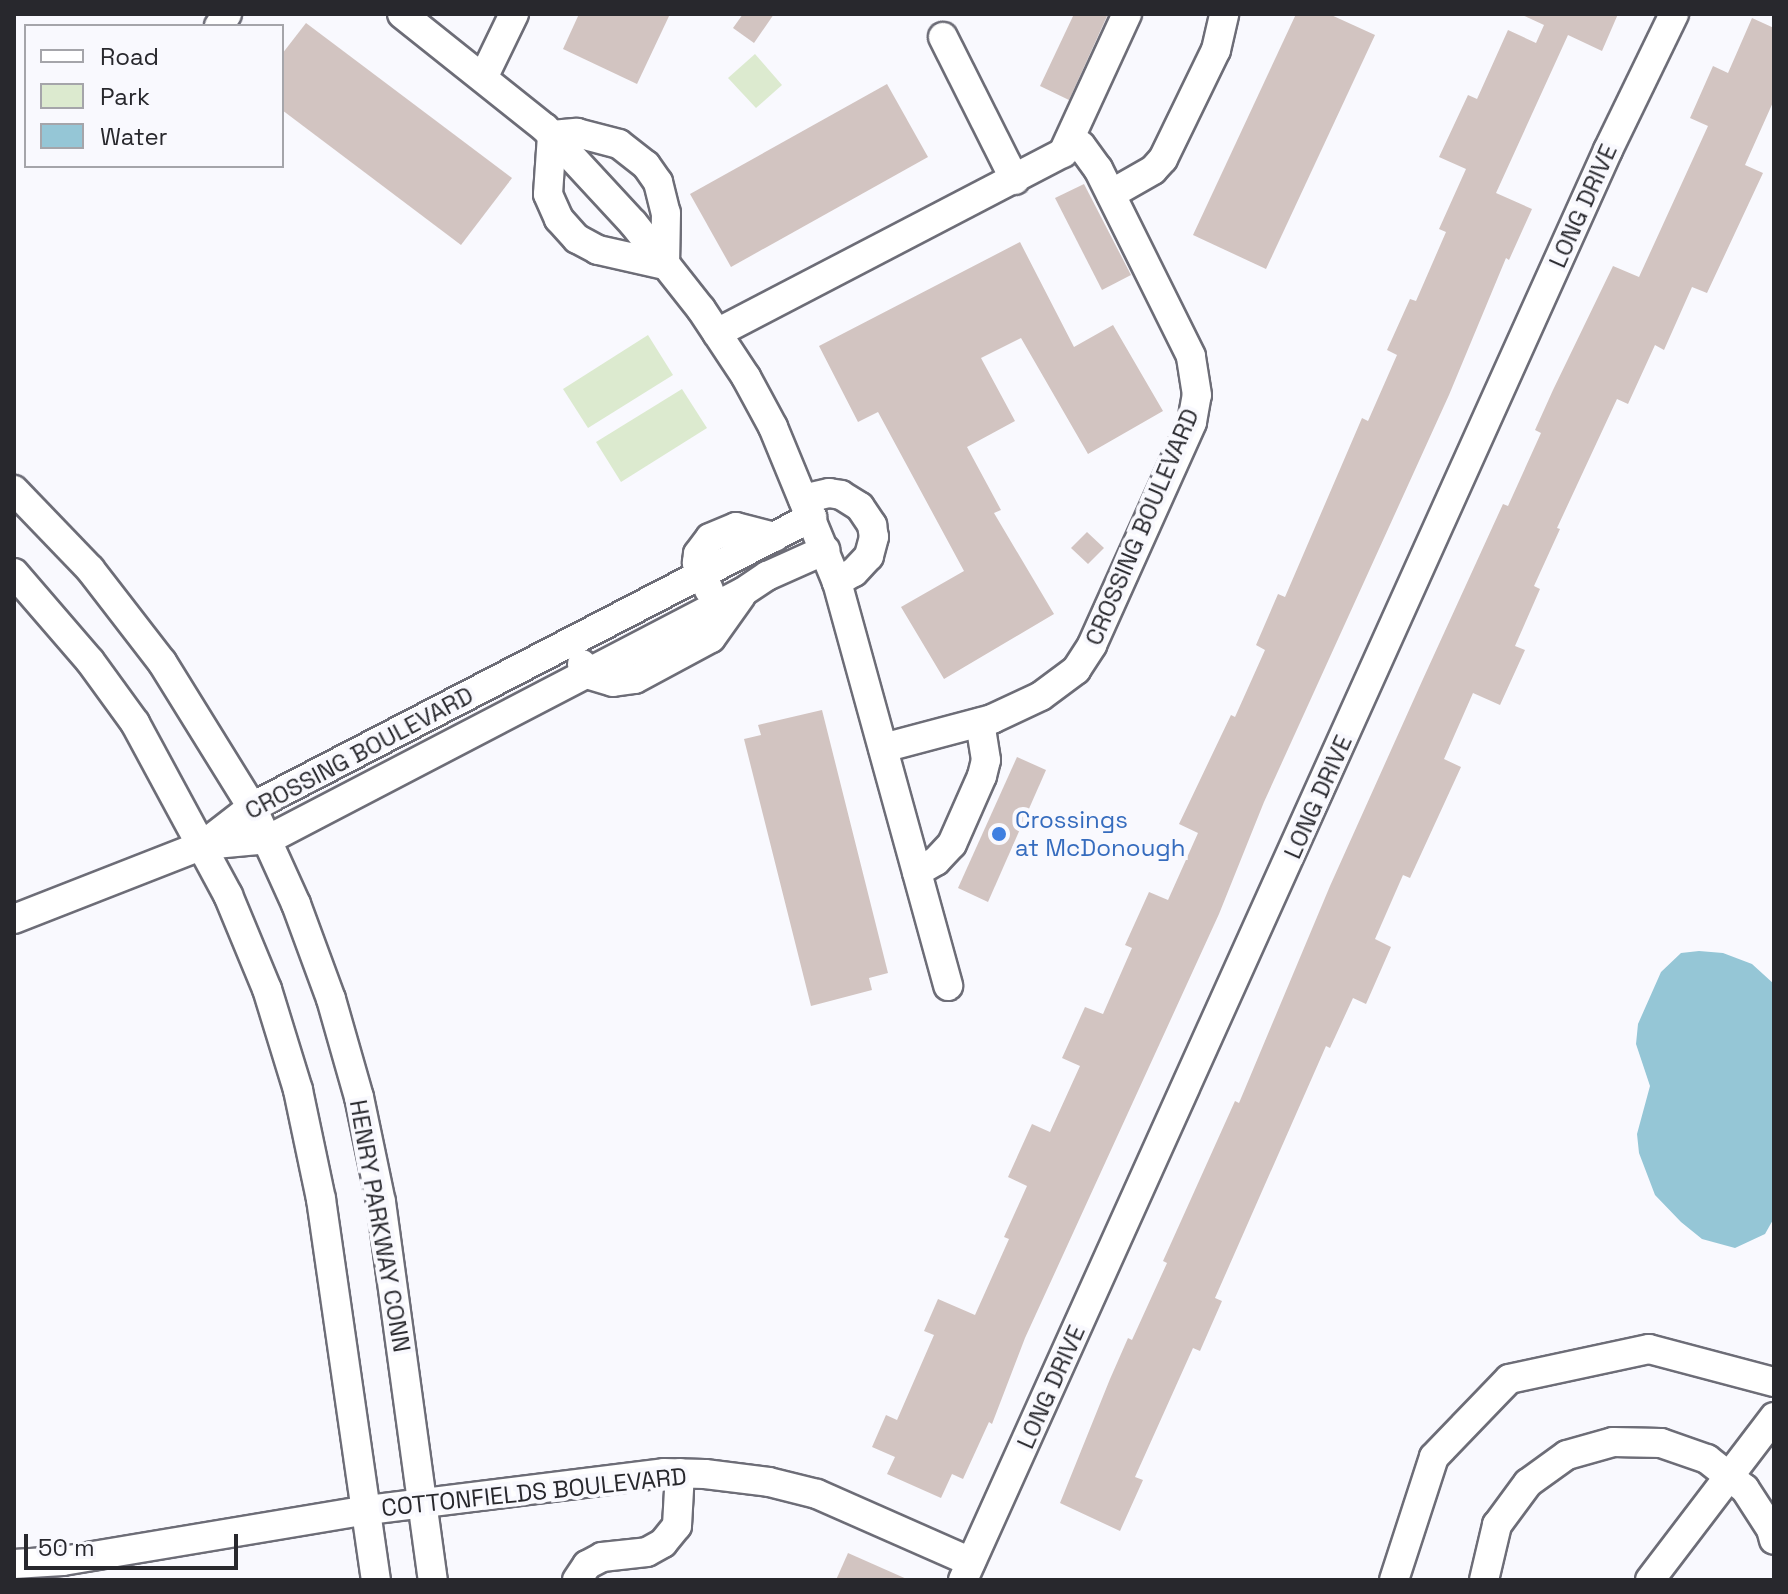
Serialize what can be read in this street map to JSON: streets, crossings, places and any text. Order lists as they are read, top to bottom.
{
  "streets": {
    "street": [
      "LONG DRIVE",
      "CROSSING BOULEVARD",
      "HENRY PARKWAY CONN",
      "COTTONFIELDS BOULEVARD"
    ]
  },
  "crossings": [
    ["LONG DRIVE", "COTTONFIELDS BOULEVARD"],
    ["CROSSING BOULEVARD", "HENRY PARKWAY CONN"],
    ["HENRY PARKWAY CONN", "COTTONFIELDS BOULEVARD"]
  ],
  "places": ["Crossings at McDonough"],
  "legend": ["Road", "Park", "Water"],
  "scale_bar": "50 m"
}
